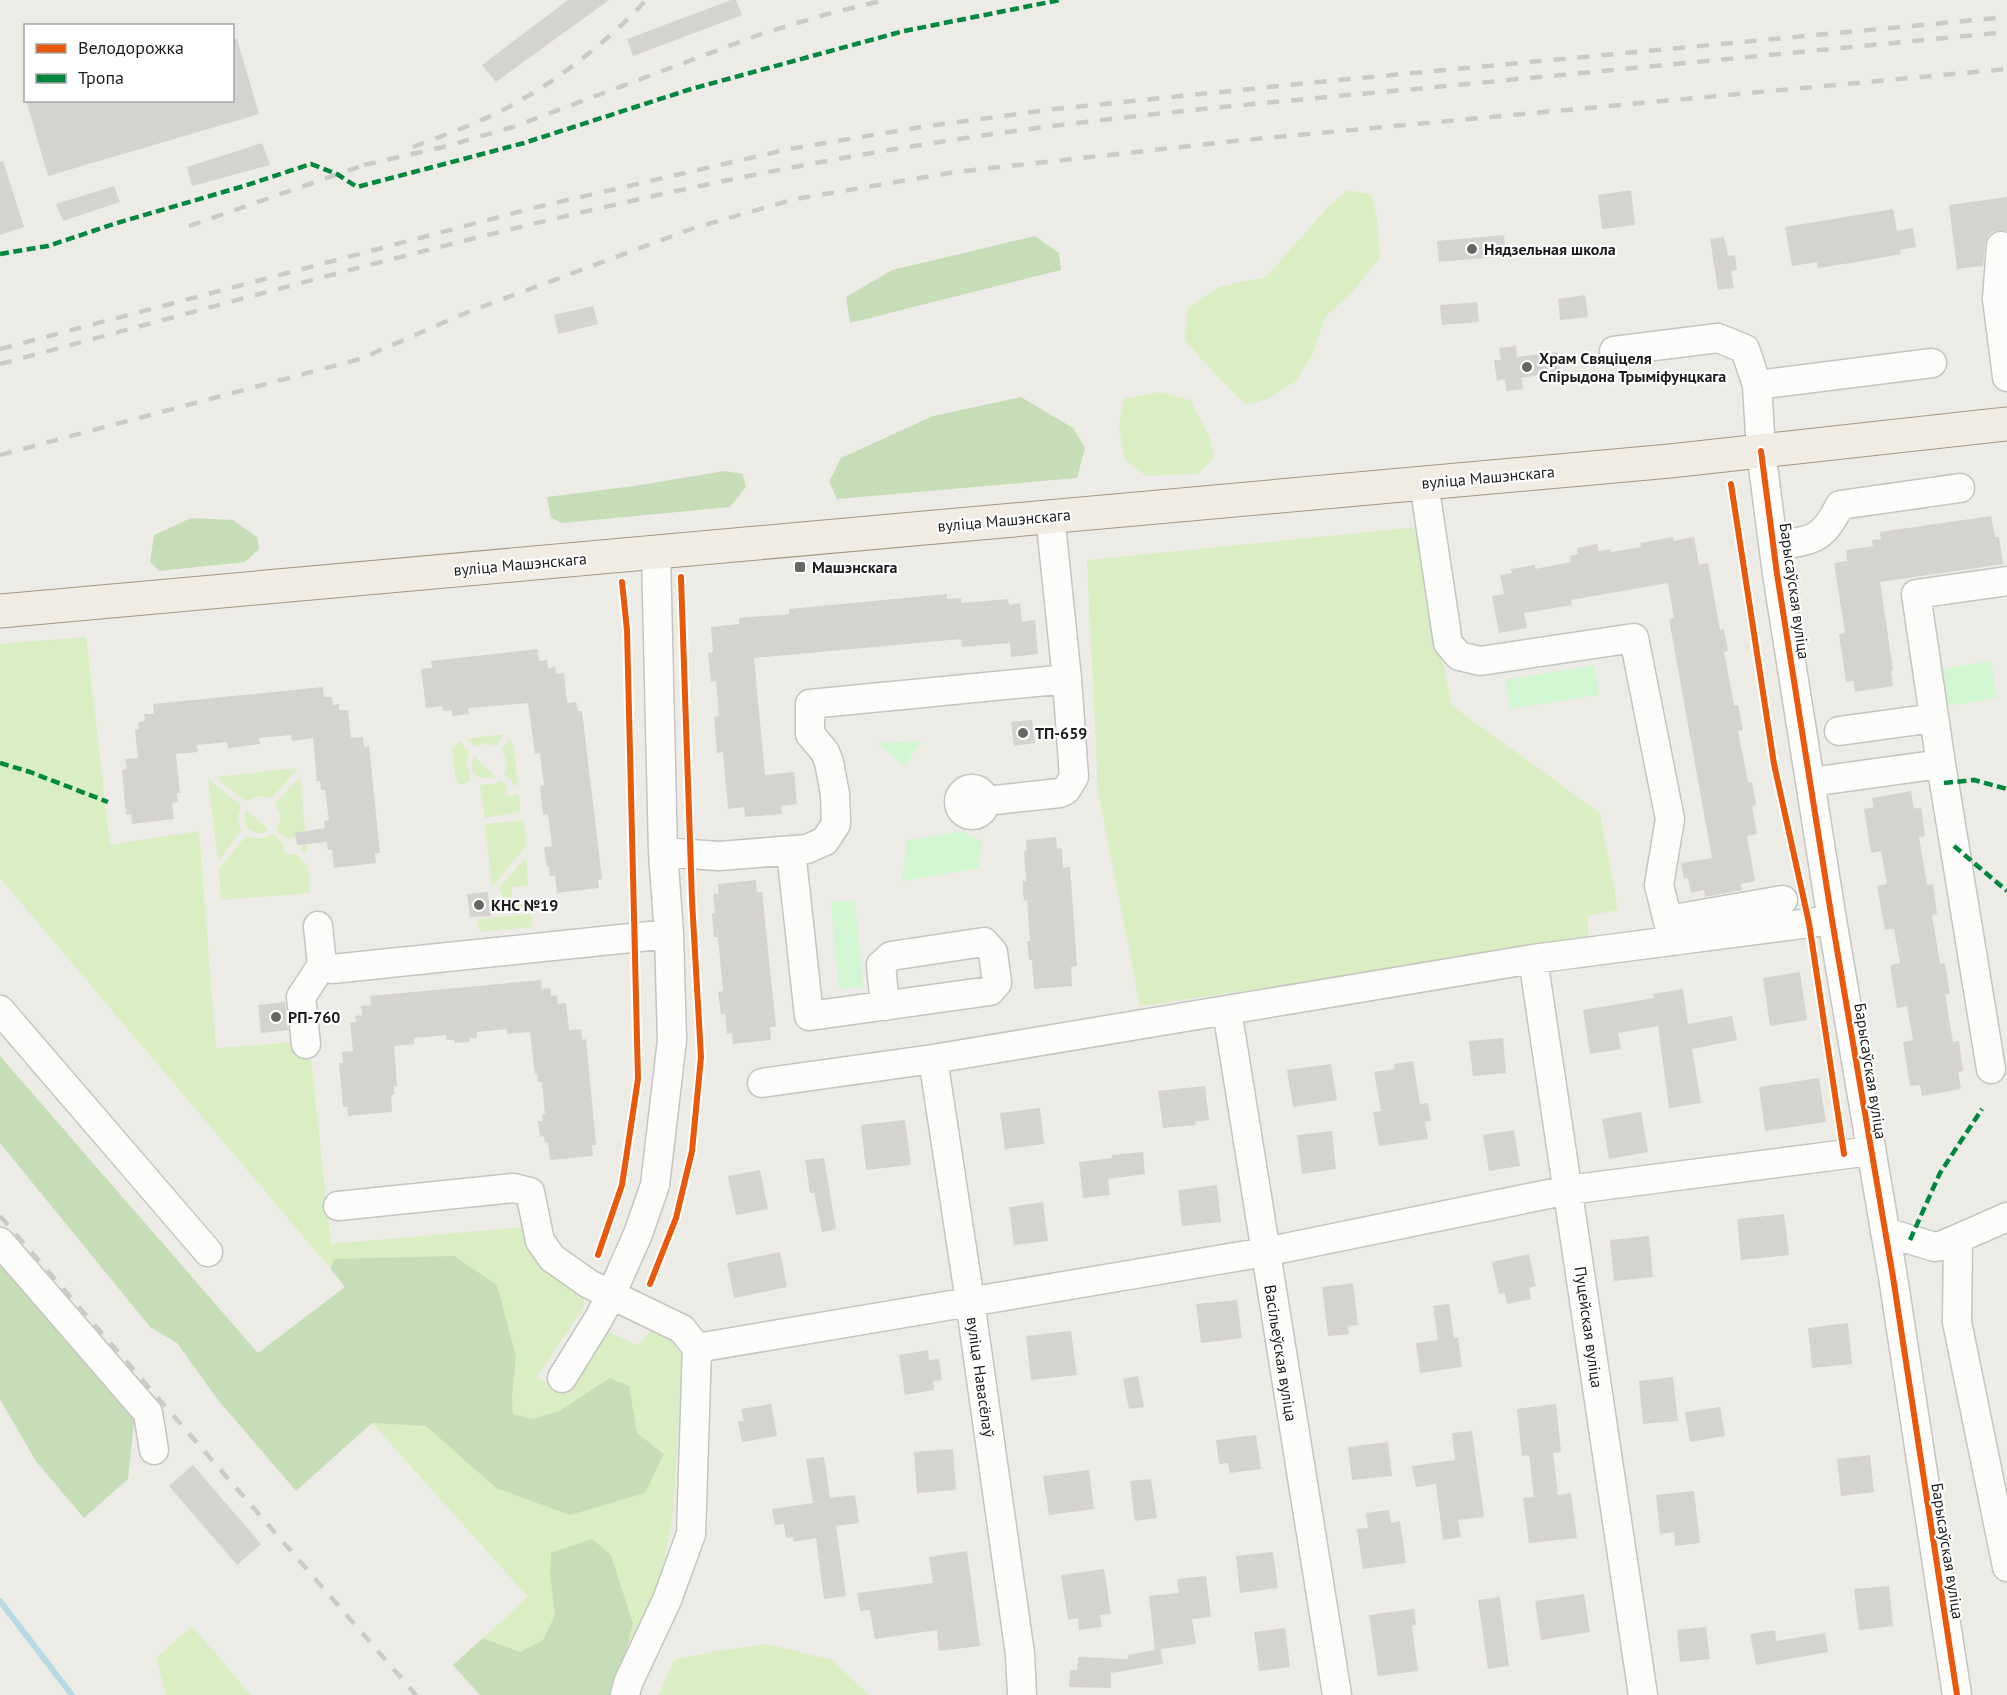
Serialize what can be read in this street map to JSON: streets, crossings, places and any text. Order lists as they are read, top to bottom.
{
  "streets": {
    "main road": ["вуліца Машэнскага"],
    "street": [
      "Барысаўская вуліца",
      "Пуцейская вуліца",
      "Васільеўская вуліца",
      "вуліца Навасёлаў"
    ]
  },
  "crossings": [
    ["вуліца Машэнскага", "Барысаўская вуліца"]
  ],
  "places": {
    "other": [
      "Нядзельная школа",
      "Храм Свяціцеля Спірыдона Трыміфунцкага",
      "ТП-659",
      "КНС №19",
      "РП-760"
    ],
    "transit": ["Машэнскага"]
  },
  "legend": ["Велодорожка", "Тропа"]
}
